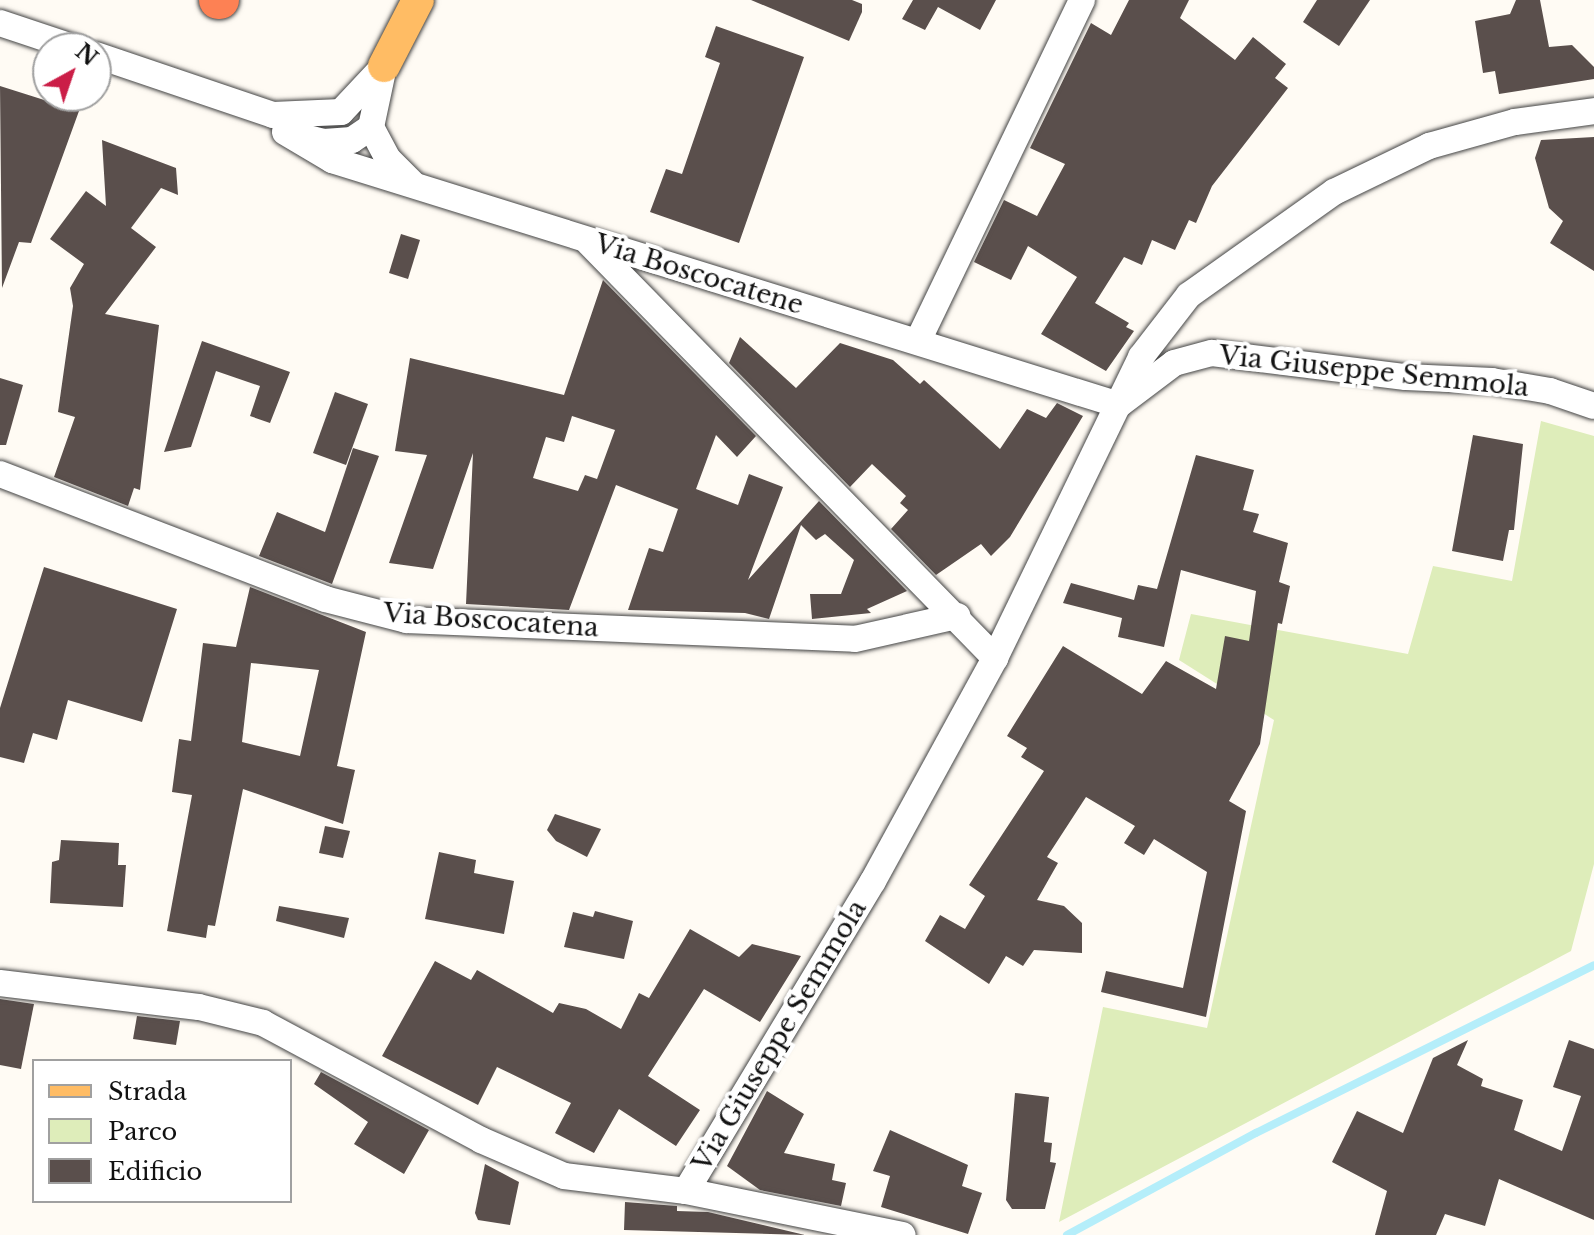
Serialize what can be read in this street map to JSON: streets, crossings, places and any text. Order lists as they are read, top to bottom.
{
  "streets": {
    "street": ["Via Boscocatene", "Via Giuseppe Semmola", "Via Boscocatena"]
  },
  "crossings": [
    ["Via Boscocatene", "Via Giuseppe Semmola"]
  ],
  "legend": ["Strada", "Parco", "Edificio"],
  "north": "top right"
}
